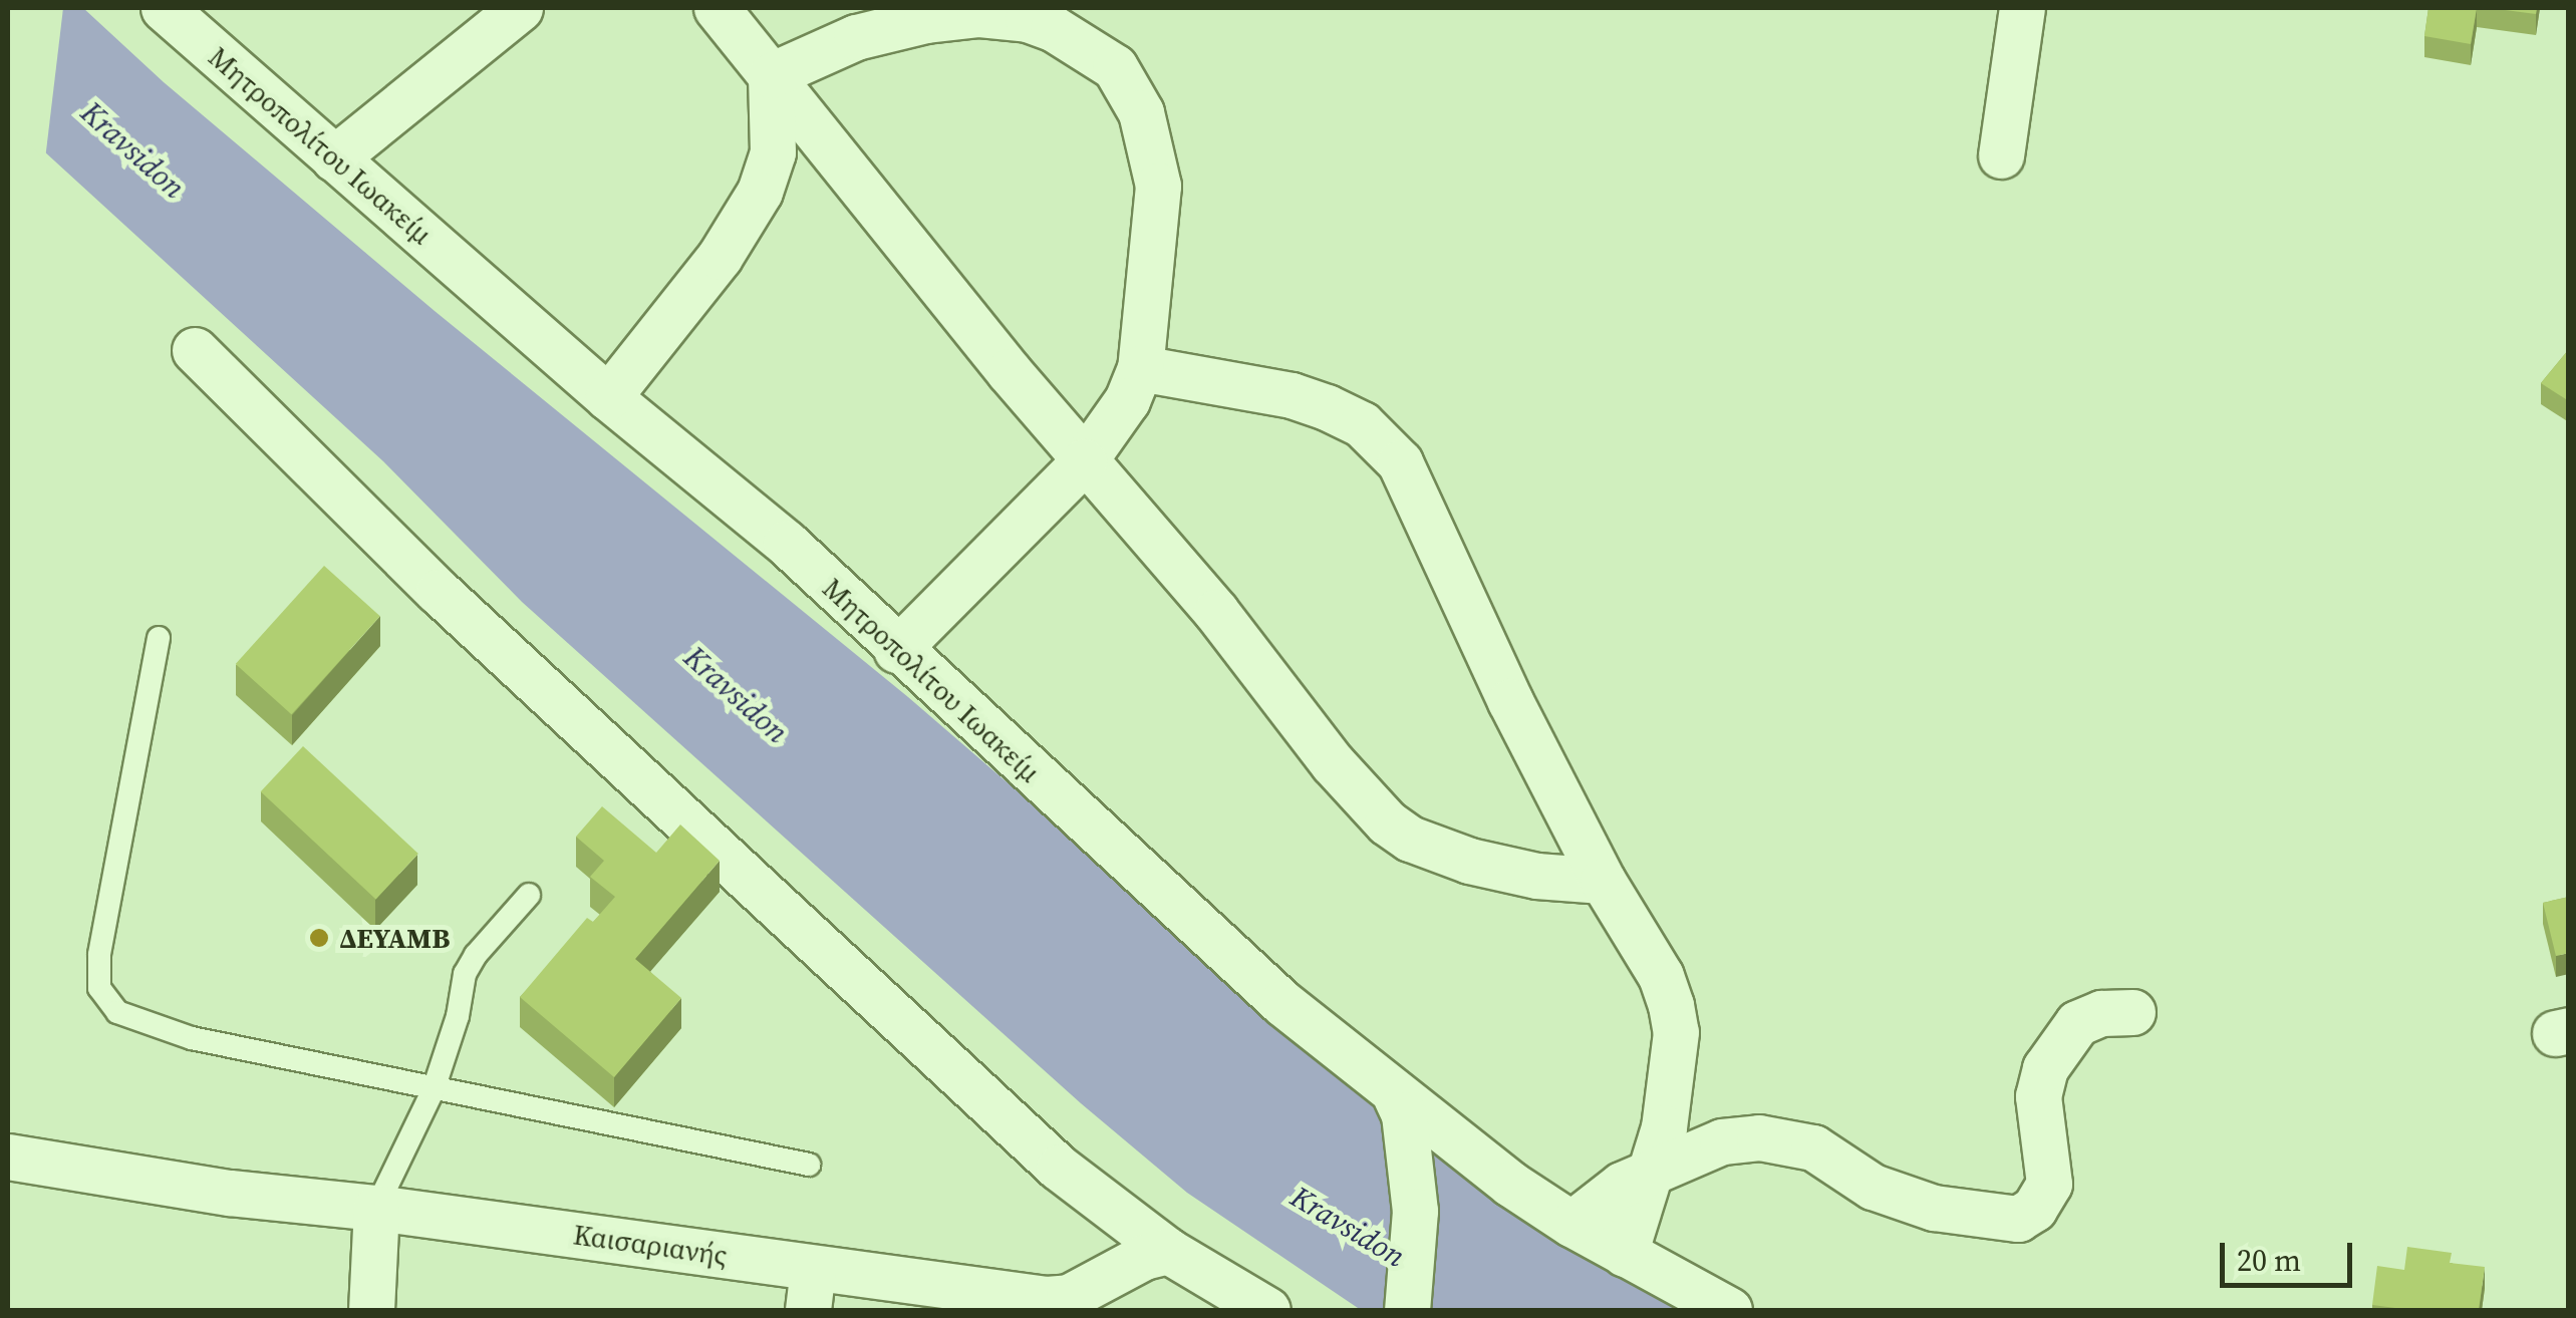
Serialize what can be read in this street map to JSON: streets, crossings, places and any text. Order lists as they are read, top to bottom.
{
  "streets": {
    "street": ["Μητροπολίτου Ιωακείμ", "Καισαριανής"]
  },
  "water": ["Kravsidon"],
  "places": ["ΔΕΥΑΜΒ"],
  "scale_bar": "20 m"
}
